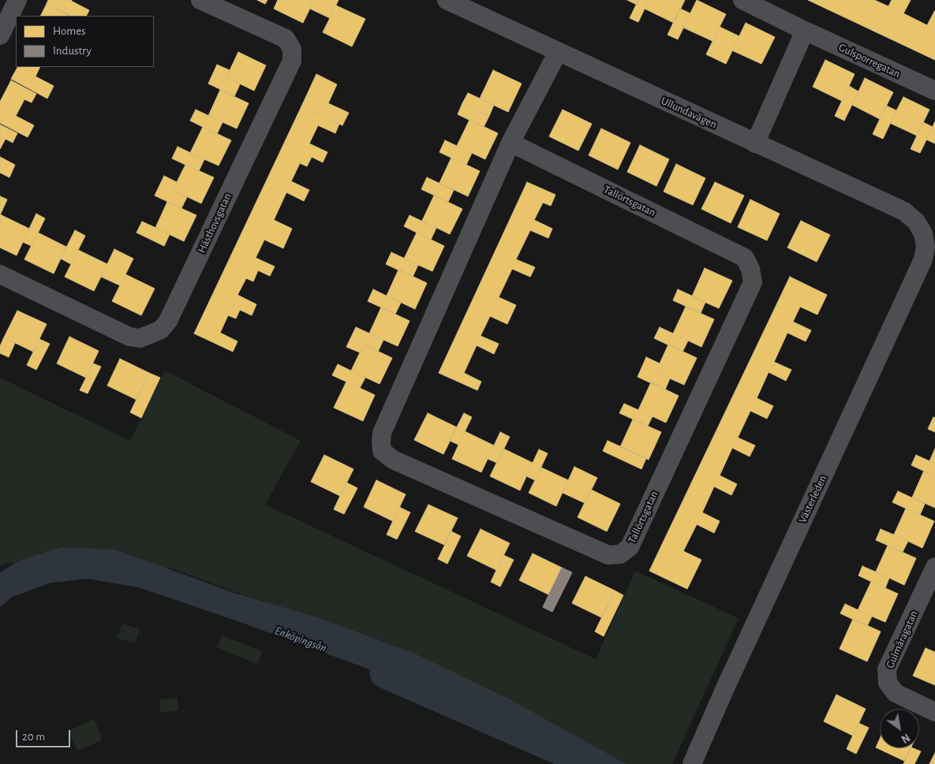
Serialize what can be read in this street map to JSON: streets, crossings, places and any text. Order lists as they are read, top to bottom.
{
  "streets": {
    "street": [
      "Gulsporregatan",
      "Ullundavägen",
      "Tallörtsgatan",
      "Hästhovsgatan",
      "Västerleden",
      "Gulmåragatan"
    ]
  },
  "crossings": [
    ["Ullundavägen", "Tallörtsgatan"],
    ["Ullundavägen", "Västerleden"]
  ],
  "water": ["Enköpingsån"],
  "legend": ["Homes", "Industry"],
  "scale_bar": "20 m",
  "north": "bottom right"
}
